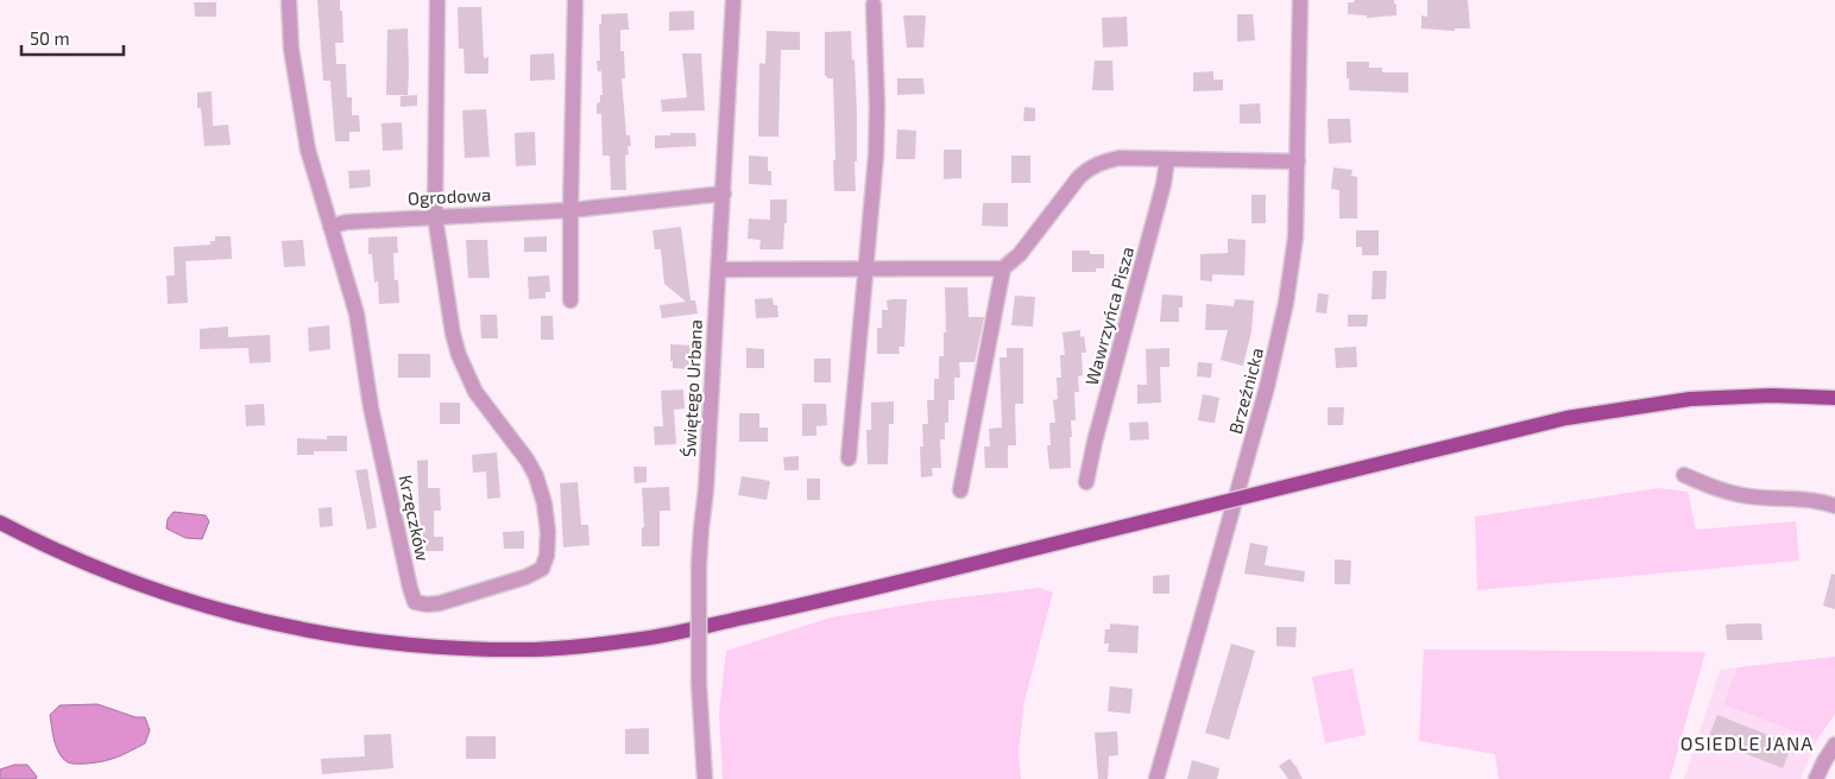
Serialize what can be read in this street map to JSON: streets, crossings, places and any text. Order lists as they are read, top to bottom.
{
  "streets": {
    "street": [
      "Ogrodowa",
      "Wawrzyńca Pisza",
      "Świętego Urbana",
      "Brzeźnicka",
      "Krzęczków"
    ]
  },
  "crossings": [
    ["Ogrodowa", "Świętego Urbana"],
    ["Ogrodowa", "Krzęczków"]
  ],
  "districts": ["OSIEDLE JANA"],
  "scale_bar": "50 m"
}
